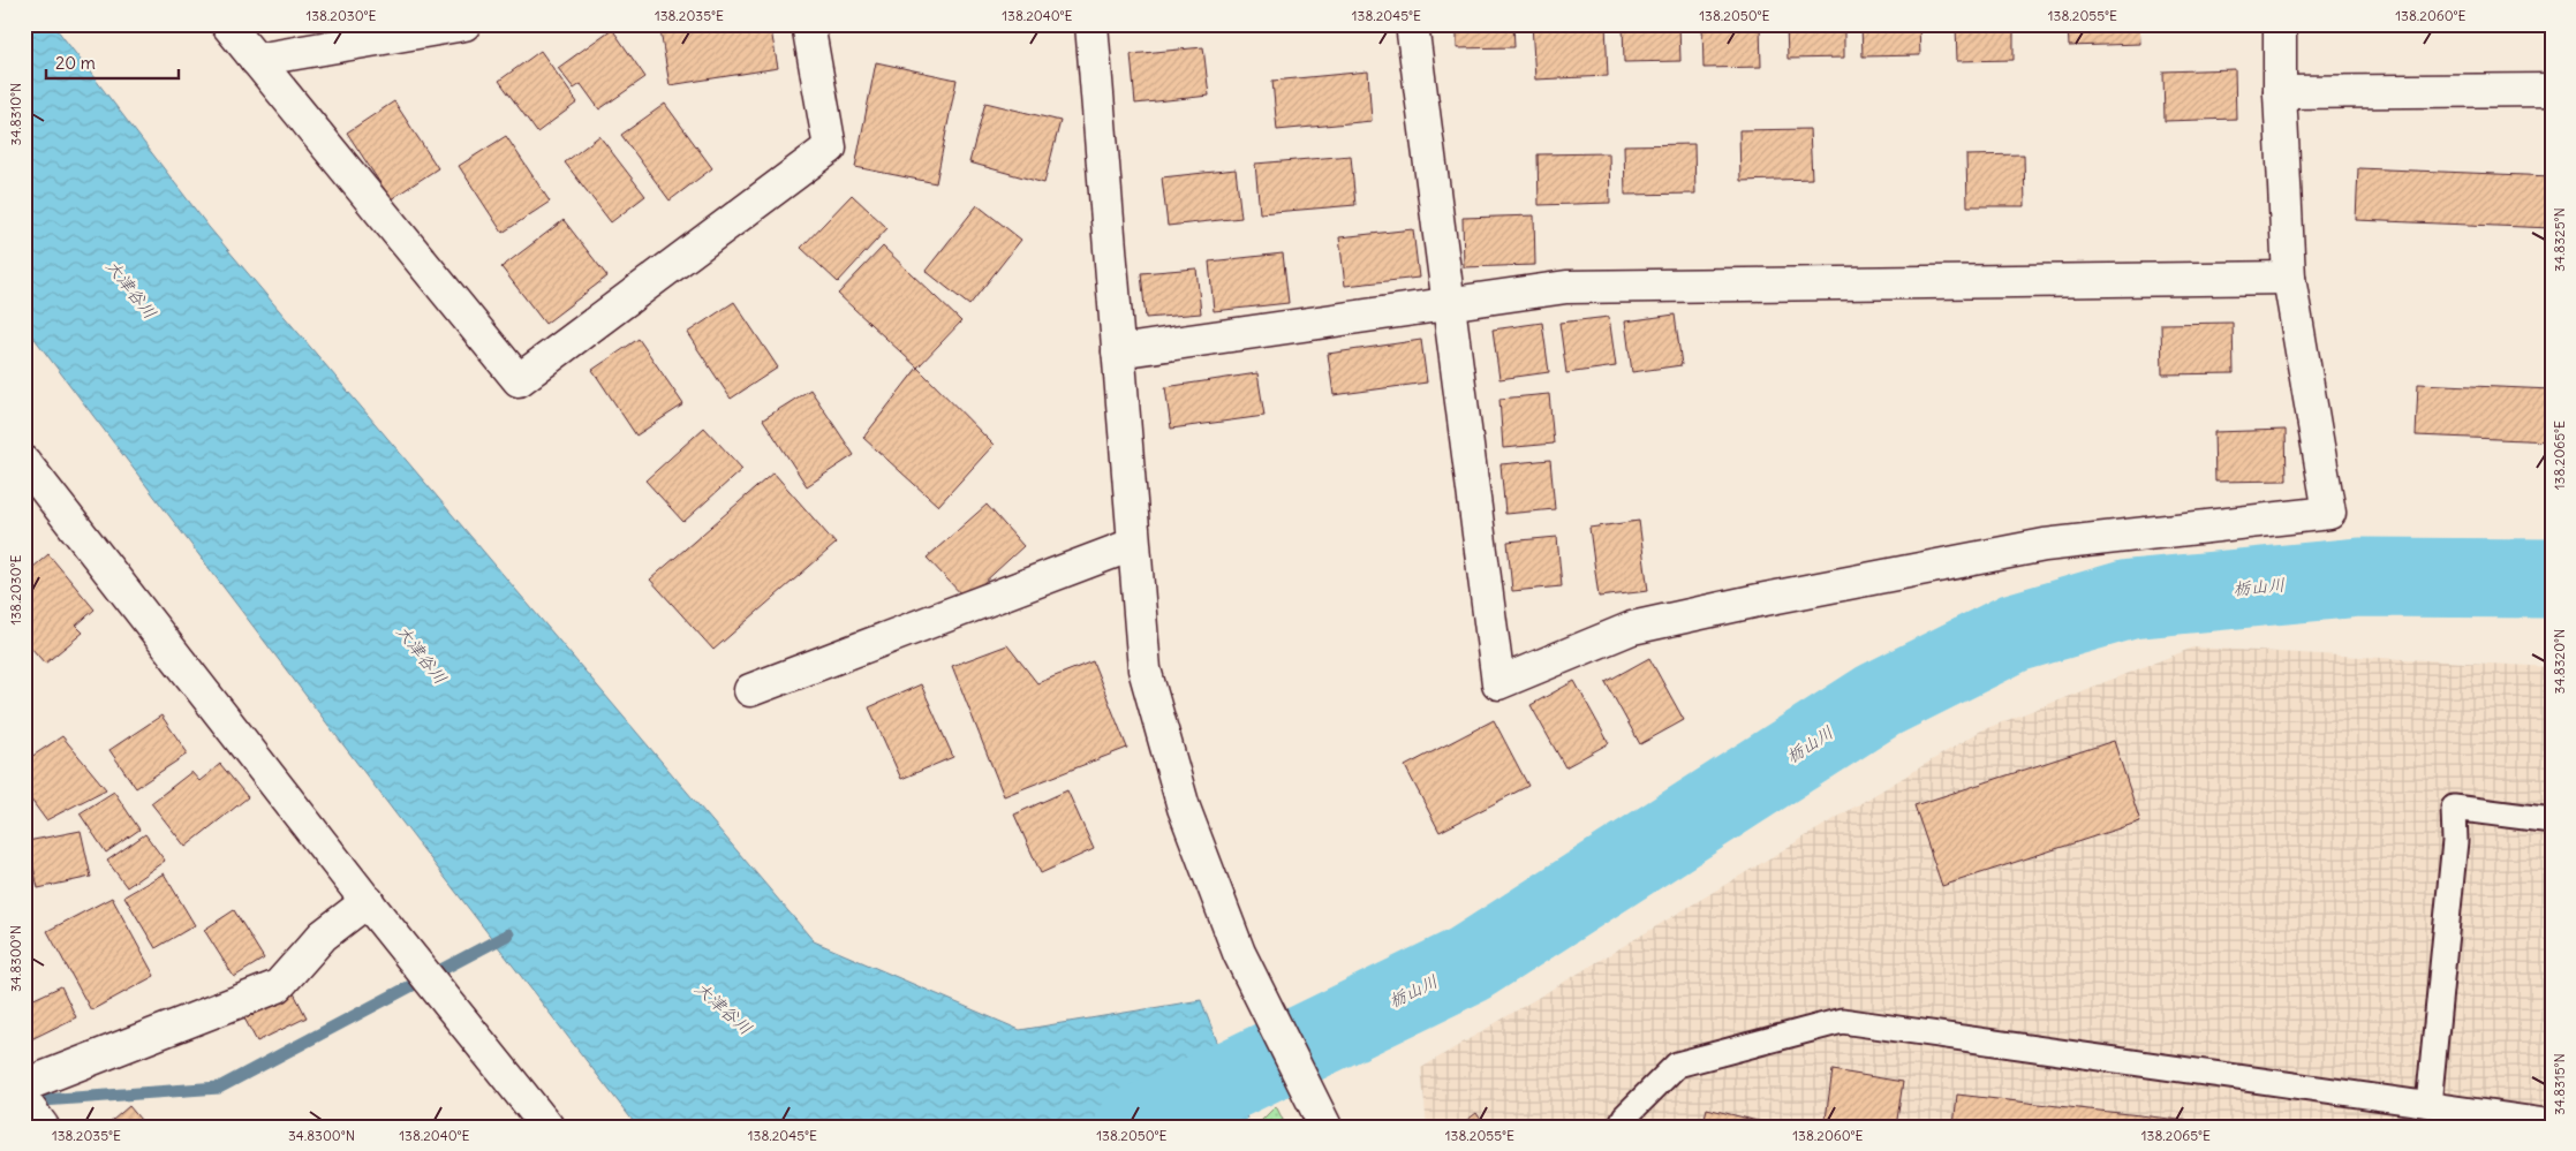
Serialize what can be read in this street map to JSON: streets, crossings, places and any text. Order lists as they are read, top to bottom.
{
  "water": ["大津谷川", "栃山川"],
  "scale_bar": "20 m",
  "coordinates": [
    "138.2030°E",
    "138.2035°E",
    "138.2040°E",
    "138.2045°E",
    "138.2050°E",
    "138.2055°E",
    "138.2060°E",
    "34.8310°N",
    "34.8325°N",
    "138.2065°E",
    "34.8320°N",
    "34.8300°N",
    "34.8315°N"
  ]
}
